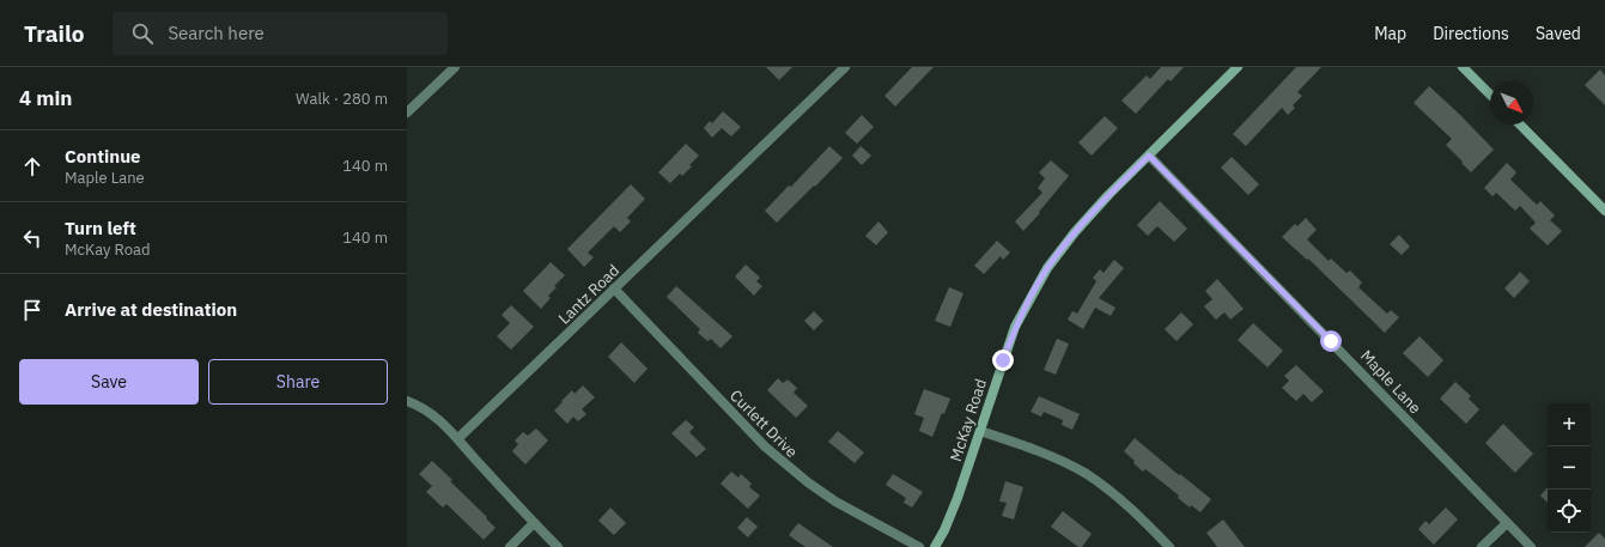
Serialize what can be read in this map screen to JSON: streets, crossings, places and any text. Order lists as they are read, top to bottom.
{
  "streets": {
    "street": [
      "Lantz Road",
      "Maple Lane",
      "McKay Road",
      "Curlett Drive"
    ]
  },
  "crossings": [
    ["Lantz Road", "Curlett Drive"],
    ["Maple Lane", "McKay Road"]
  ],
  "north": "bottom right",
  "page": {
    "header": "Trailo",
    "search": "Search here",
    "nav": ["Map", "Directions", "Saved"],
    "heading": ["4 min", "Walk · 280 m"],
    "list": [
      ["Continue", "Maple Lane", "140 m"],
      ["Turn left", "McKay Road", "140 m"],
      "Arrive at destination"
    ],
    "buttons": ["Save", "Share"],
    "map_buttons": ["+", "−"]
  }
}
